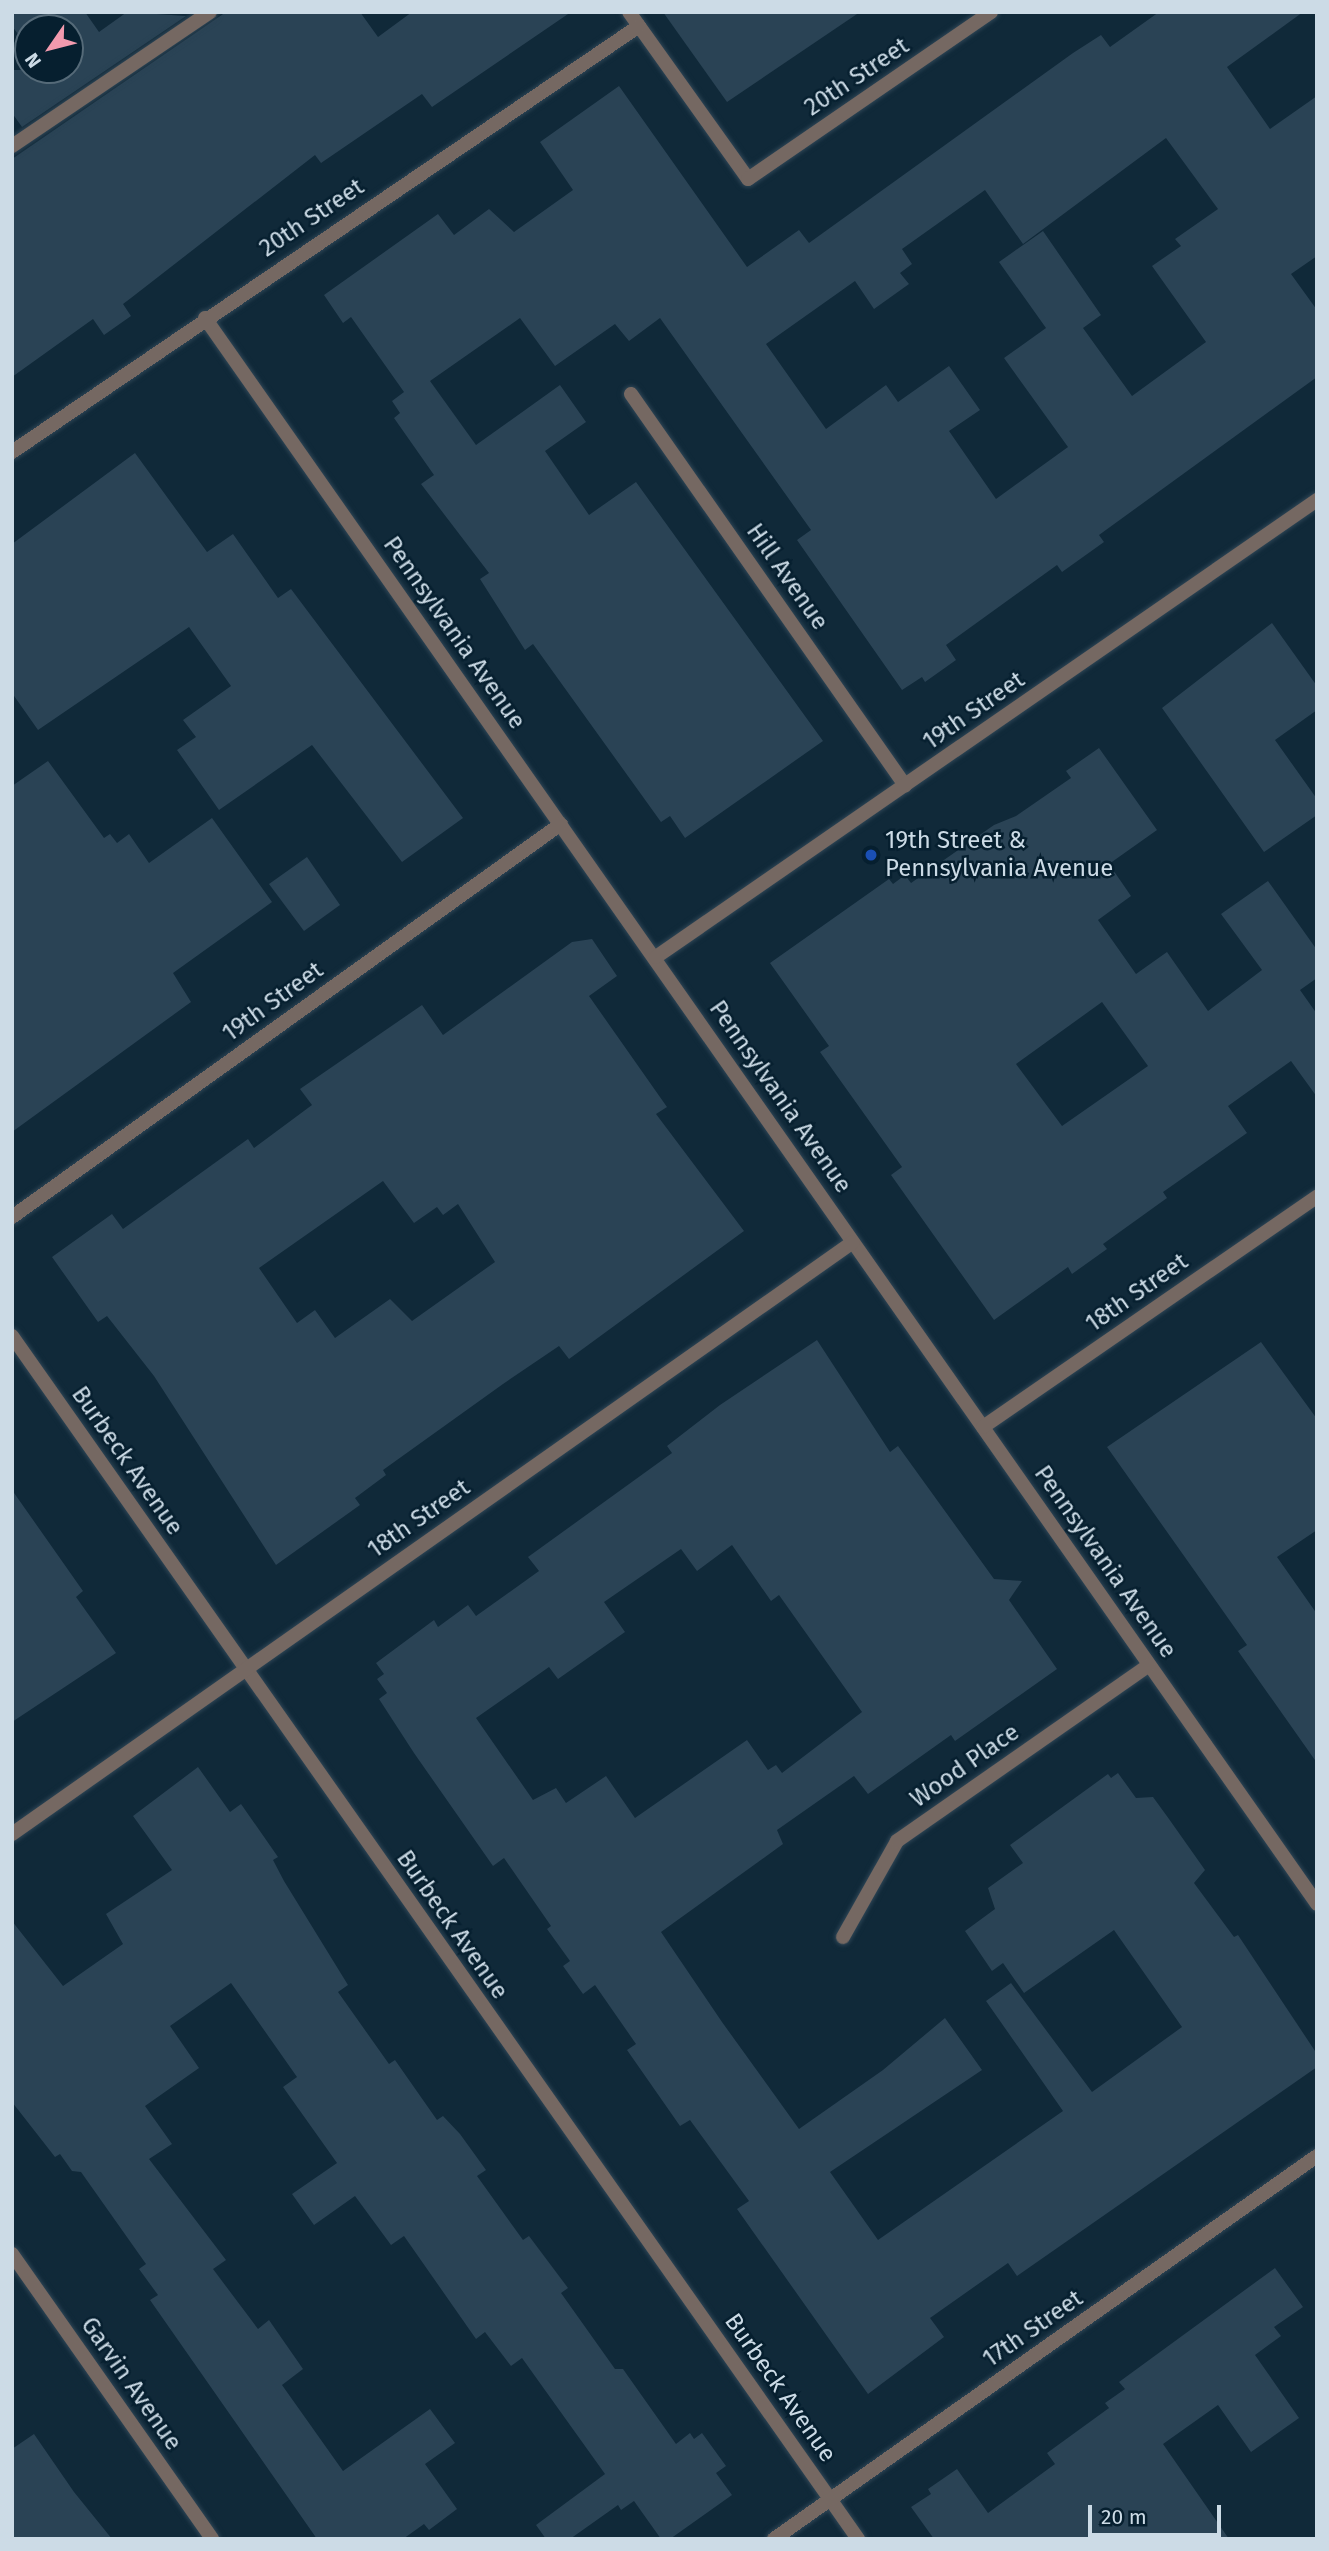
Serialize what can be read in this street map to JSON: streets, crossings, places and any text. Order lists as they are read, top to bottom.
{
  "streets": {
    "street": [
      "20th Street",
      "Hill Avenue",
      "Pennsylvania Avenue",
      "19th Street",
      "18th Street",
      "Burbeck Avenue",
      "Wood Place",
      "17th Street",
      "Garvin Avenue"
    ]
  },
  "crossings": [
    ["20th Street", "Pennsylvania Avenue"],
    ["Hill Avenue", "19th Street"],
    ["Pennsylvania Avenue", "19th Street"],
    ["Pennsylvania Avenue", "18th Street"],
    ["Pennsylvania Avenue", "Wood Place"],
    ["18th Street", "Burbeck Avenue"],
    ["Burbeck Avenue", "17th Street"]
  ],
  "places": ["19th Street & Pennsylvania Avenue"],
  "scale_bar": "20 m",
  "north": "bottom left"
}
